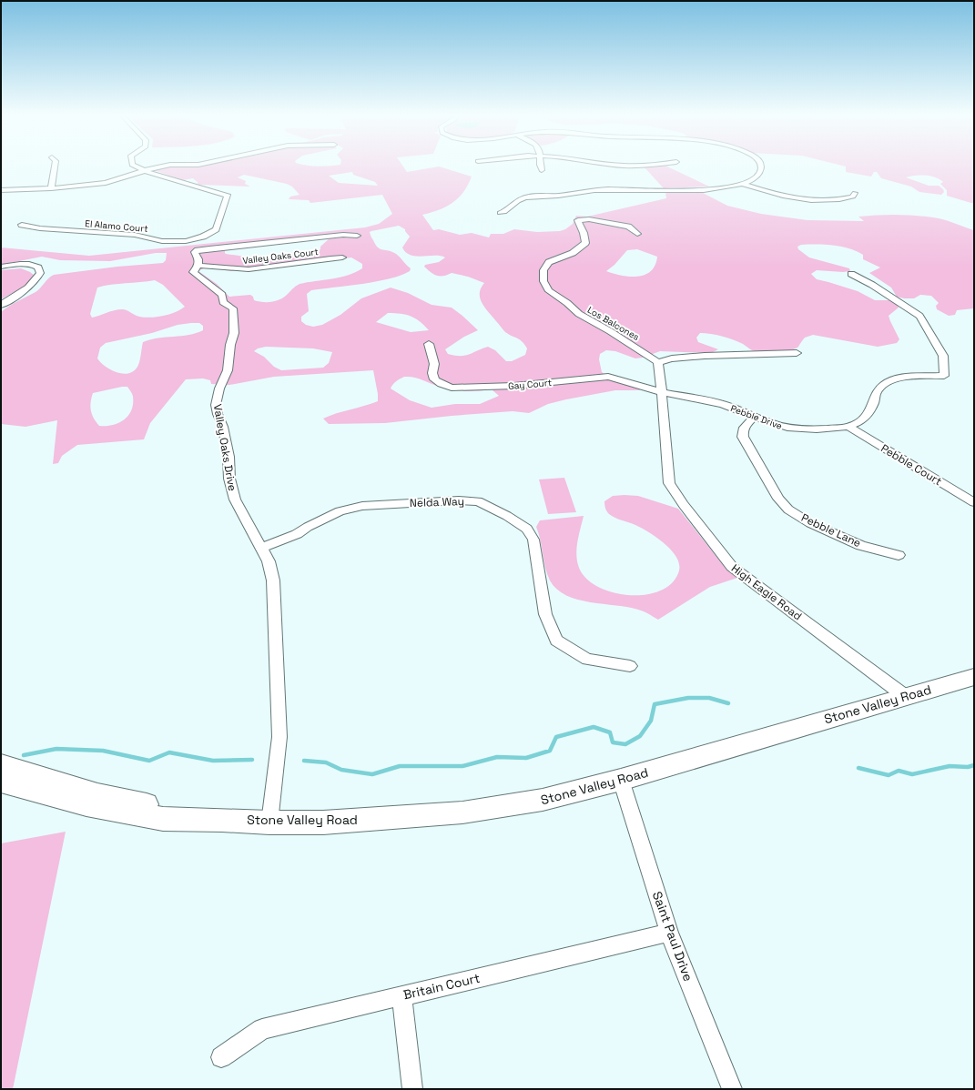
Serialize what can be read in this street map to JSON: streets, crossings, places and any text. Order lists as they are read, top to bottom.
{
  "streets": {
    "street": [
      "El Alamo Court",
      "Valley Oaks Court",
      "Los Balcones",
      "Gay Court",
      "Pebble Drive",
      "Valley Oaks Drive",
      "Pebble Court",
      "Nelda Way",
      "Pebble Lane",
      "High Eagle Road",
      "Stone Valley Road",
      "Saint Paul Drive",
      "Britain Court"
    ]
  },
  "crossings": [
    ["Valley Oaks Court", "Valley Oaks Drive"],
    ["Los Balcones", "High Eagle Road"],
    ["Gay Court", "Pebble Drive"],
    ["Gay Court", "High Eagle Road"],
    ["Pebble Drive", "Pebble Court"],
    ["Pebble Drive", "Pebble Lane"],
    ["Pebble Drive", "High Eagle Road"],
    ["Valley Oaks Drive", "Nelda Way"],
    ["Valley Oaks Drive", "Stone Valley Road"],
    ["High Eagle Road", "Stone Valley Road"],
    ["Stone Valley Road", "Saint Paul Drive"],
    ["Saint Paul Drive", "Britain Court"]
  ]
}
